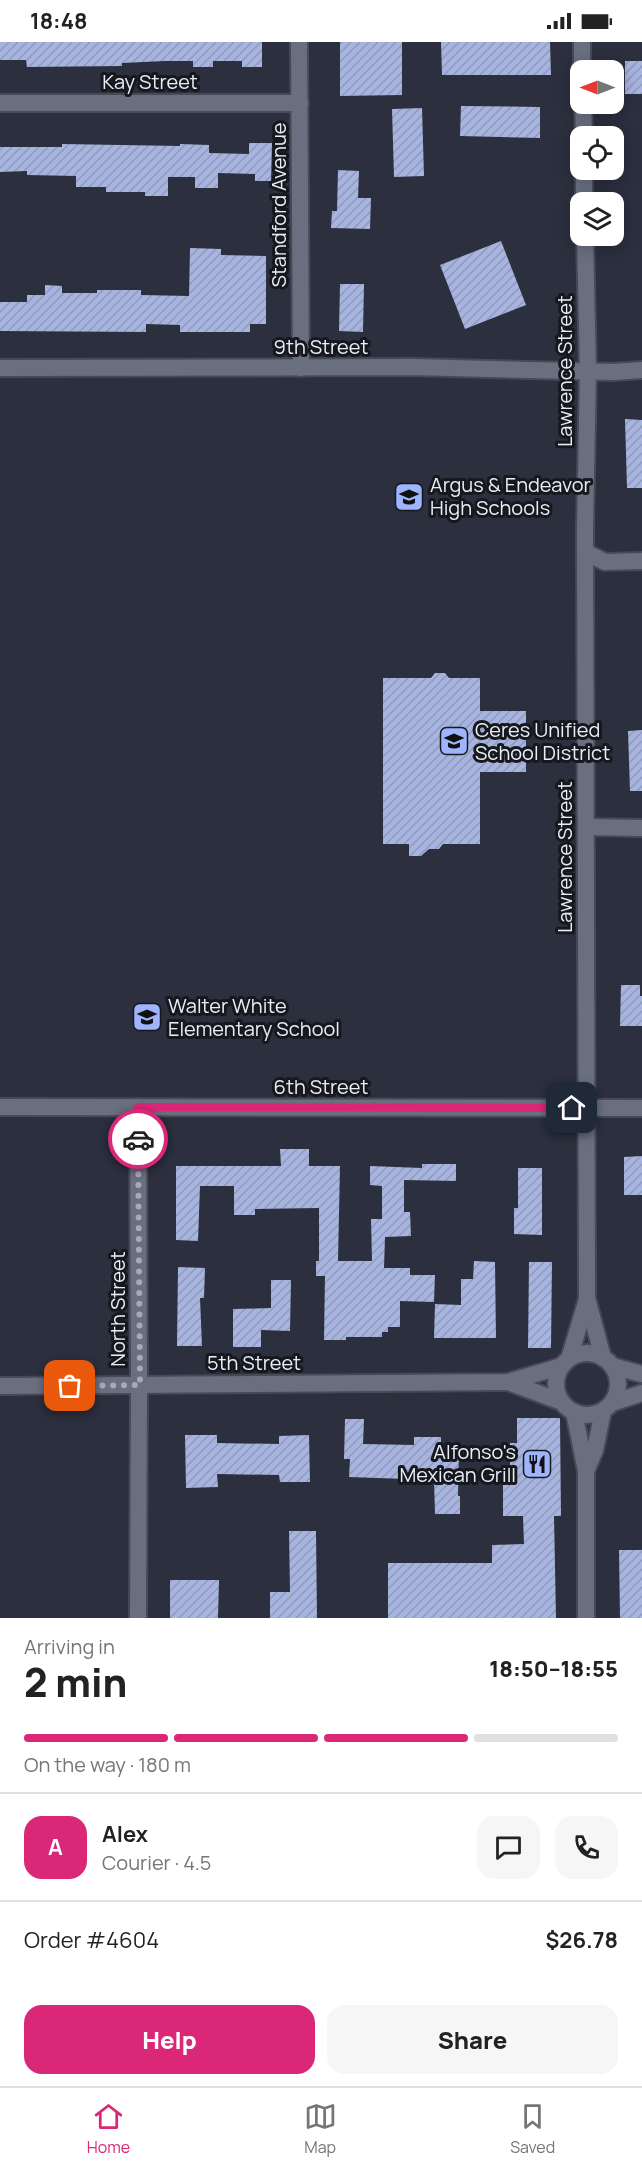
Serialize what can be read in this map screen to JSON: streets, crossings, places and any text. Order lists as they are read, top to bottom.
{
  "streets": {
    "street": [
      "Kay Street",
      "Standford Avenue",
      "9th Street",
      "Lawrence Street",
      "6th Street",
      "North Street",
      "5th Street"
    ]
  },
  "crossings": [
    ["Kay Street", "Standford Avenue"],
    ["Standford Avenue", "9th Street"],
    ["9th Street", "Lawrence Street"],
    ["Lawrence Street", "6th Street"],
    ["Lawrence Street", "5th Street"],
    ["6th Street", "North Street"],
    ["North Street", "5th Street"]
  ],
  "places": {
    "school or university": ["Argus & Endeavor High Schools", "Ceres Unified School District", "Walter White Elementary School"],
    "restaurant": ["Alfonso's Mexican Grill"]
  },
  "north": "left",
  "page": {
    "status": "18:48",
    "heading": ["2 min", "Arriving in", "18:50–18:55"],
    "panel": [
      "Alex",
      "Courier · 4.5",
      "Order #4604",
      "$26.78"
    ],
    "bar": "On the way · 180 m",
    "round": "A",
    "buttons": ["Help", "Share"],
    "tabs": ["Home", "Map", "Saved"]
  }
}
